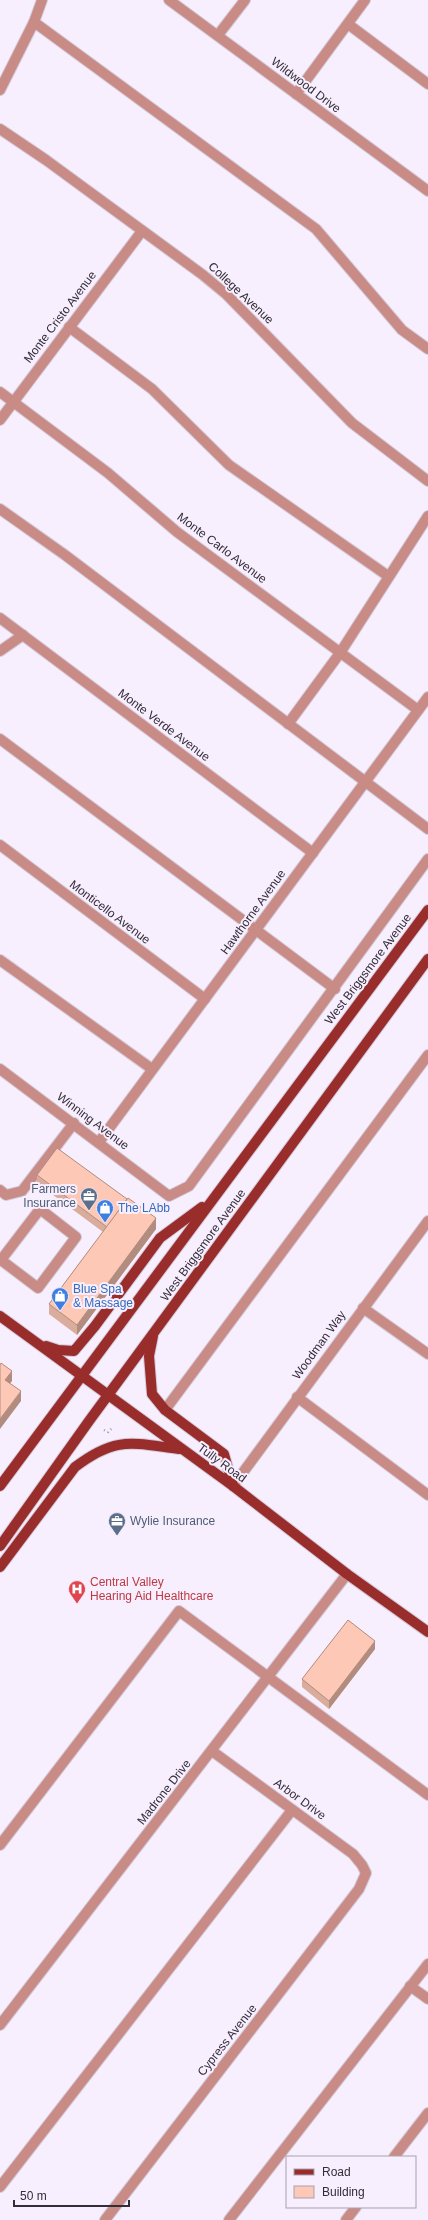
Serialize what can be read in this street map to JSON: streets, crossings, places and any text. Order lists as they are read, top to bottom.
{
  "streets": {
    "main road": ["West Briggsmore Avenue", "Tully Road"],
    "street": [
      "Wildwood Drive",
      "College Avenue",
      "Monte Cristo Avenue",
      "Monte Carlo Avenue",
      "Monte Verde Avenue",
      "Monticello Avenue",
      "Hawthorne Avenue",
      "Winning Avenue",
      "Woodman Way",
      "Madrone Drive",
      "Arbor Drive",
      "Cypress Avenue"
    ]
  },
  "crossings": [
    ["College Avenue", "Monte Cristo Avenue"],
    ["Monte Cristo Avenue", "Monte Carlo Avenue"],
    ["Monte Carlo Avenue", "Hawthorne Avenue"],
    ["Monte Verde Avenue", "Hawthorne Avenue"],
    ["Monticello Avenue", "Hawthorne Avenue"],
    ["Hawthorne Avenue", "Winning Avenue"],
    ["West Briggsmore Avenue", "Tully Road"],
    ["Woodman Way", "Tully Road"],
    ["Tully Road", "Madrone Drive"],
    ["Madrone Drive", "Arbor Drive"],
    ["Arbor Drive", "Cypress Avenue"]
  ],
  "places": {
    "office": ["Farmers Insurance", "Wylie Insurance"],
    "shop": ["The LAbb", "Blue Spa & Massage"],
    "hospital": ["Central Valley Hearing Aid Healthcare"]
  },
  "legend": ["Road", "Building"],
  "scale_bar": "50 m"
}
